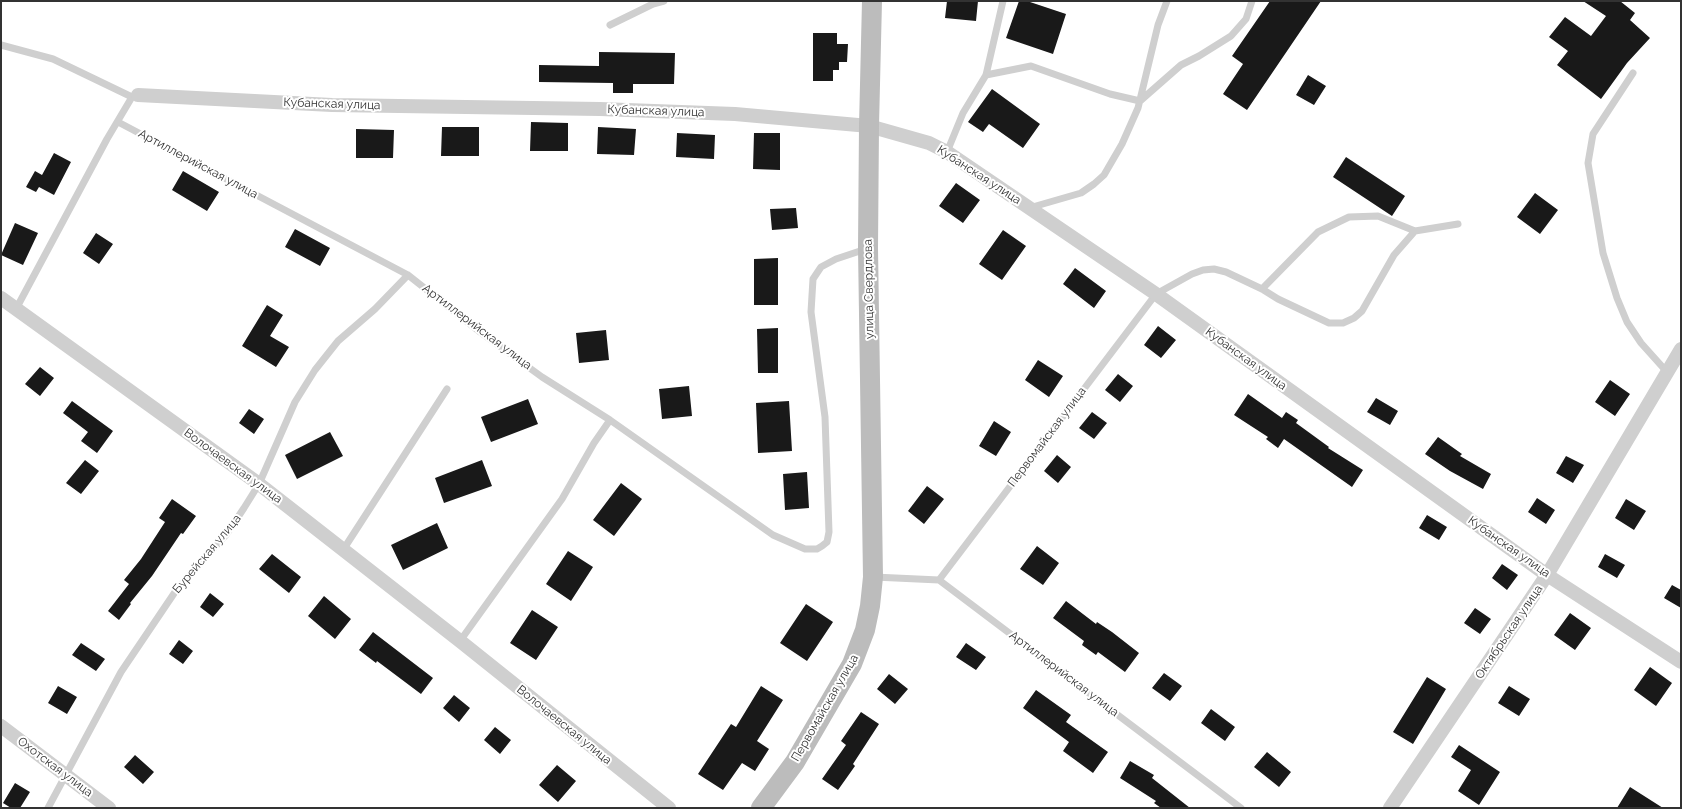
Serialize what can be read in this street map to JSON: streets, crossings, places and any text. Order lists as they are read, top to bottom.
{
  "streets": {
    "main road": ["улица Свердлова", "Первомайская улица"],
    "street": [
      "Кубанская улица",
      "Волочаевская улица",
      "Октябрьская улица",
      "Охотская улица"
    ],
    "lane": ["Артиллерийская улица", "Бурейская улица"]
  },
  "crossings": [
    ["Кубанская улица", "улица Свердлова"],
    ["Кубанская улица", "Первомайская улица"],
    ["Кубанская улица", "Октябрьская улица"],
    ["Артиллерийская улица", "улица Свердлова"],
    ["Артиллерийская улица", "Первомайская улица"],
    ["Артиллерийская улица", "Бурейская улица"],
    ["улица Свердлова", "Первомайская улица"],
    ["Волочаевская улица", "Бурейская улица"],
    ["Бурейская улица", "Охотская улица"]
  ]
}
